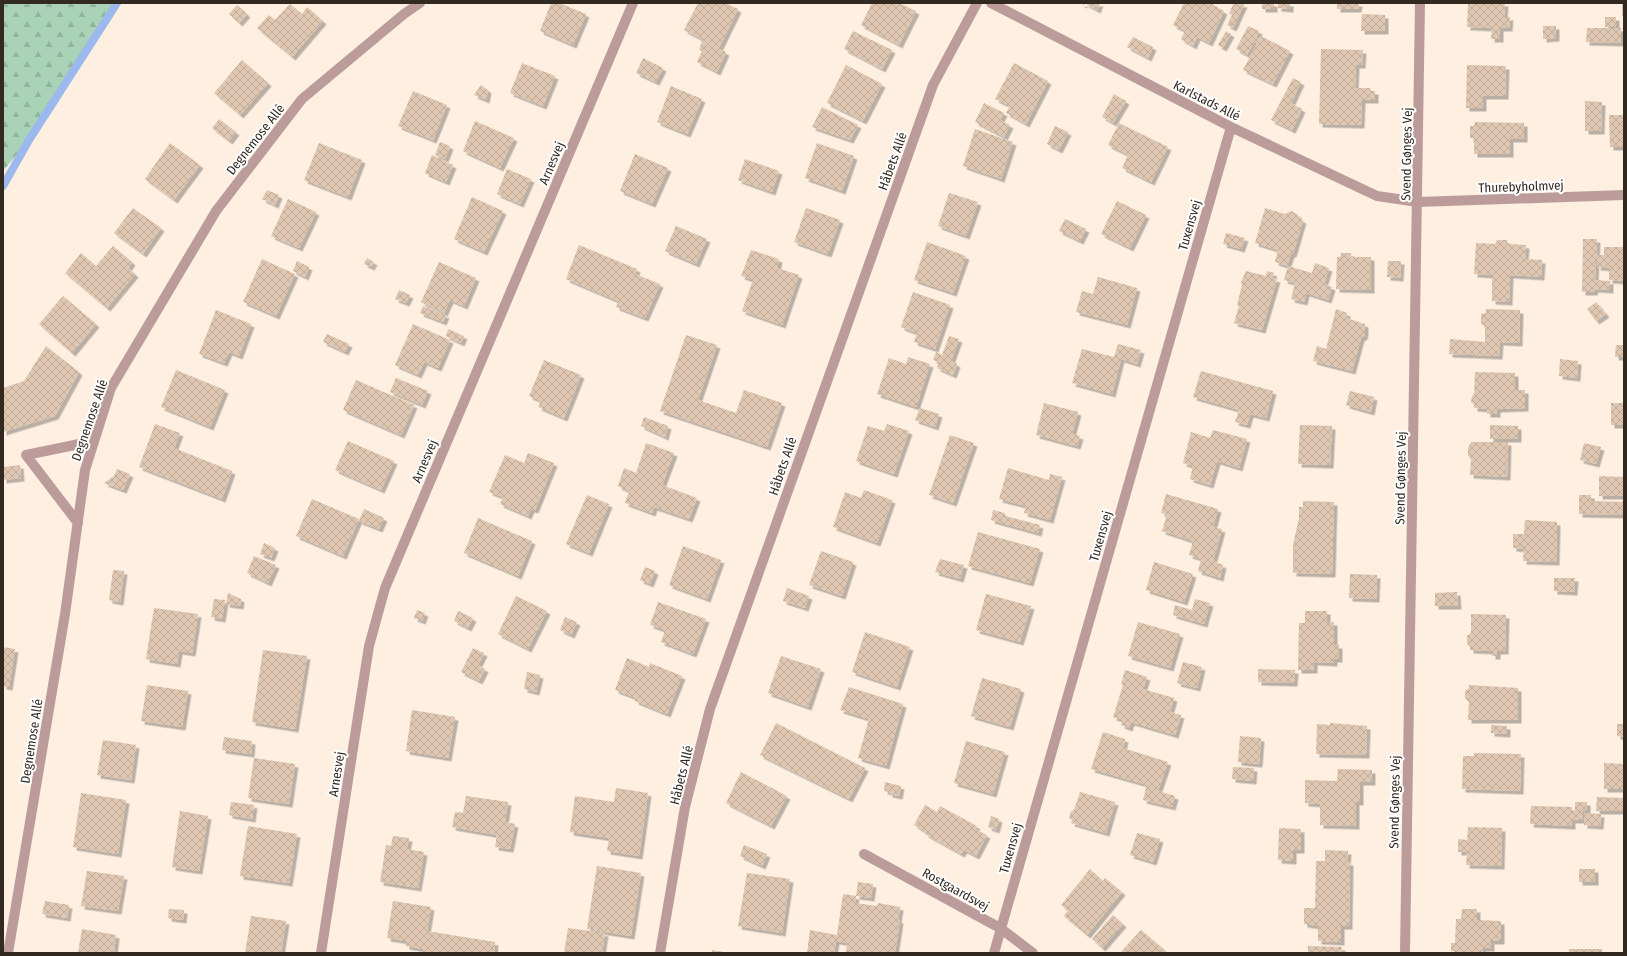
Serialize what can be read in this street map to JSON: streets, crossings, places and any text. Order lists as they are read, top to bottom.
{
  "streets": {
    "street": [
      "Karlstads Allé",
      "Degnemose Allé",
      "Svend Gønges Vej",
      "Håbets Allé",
      "Arnesvej",
      "Thurebyholmvej",
      "Tuxensvej",
      "Rostgaardsvej"
    ]
  },
  "crossings": [
    ["Karlstads Allé", "Svend Gønges Vej"],
    ["Karlstads Allé", "Thurebyholmvej"],
    ["Karlstads Allé", "Tuxensvej"],
    ["Svend Gønges Vej", "Thurebyholmvej"],
    ["Tuxensvej", "Rostgaardsvej"]
  ]
}
